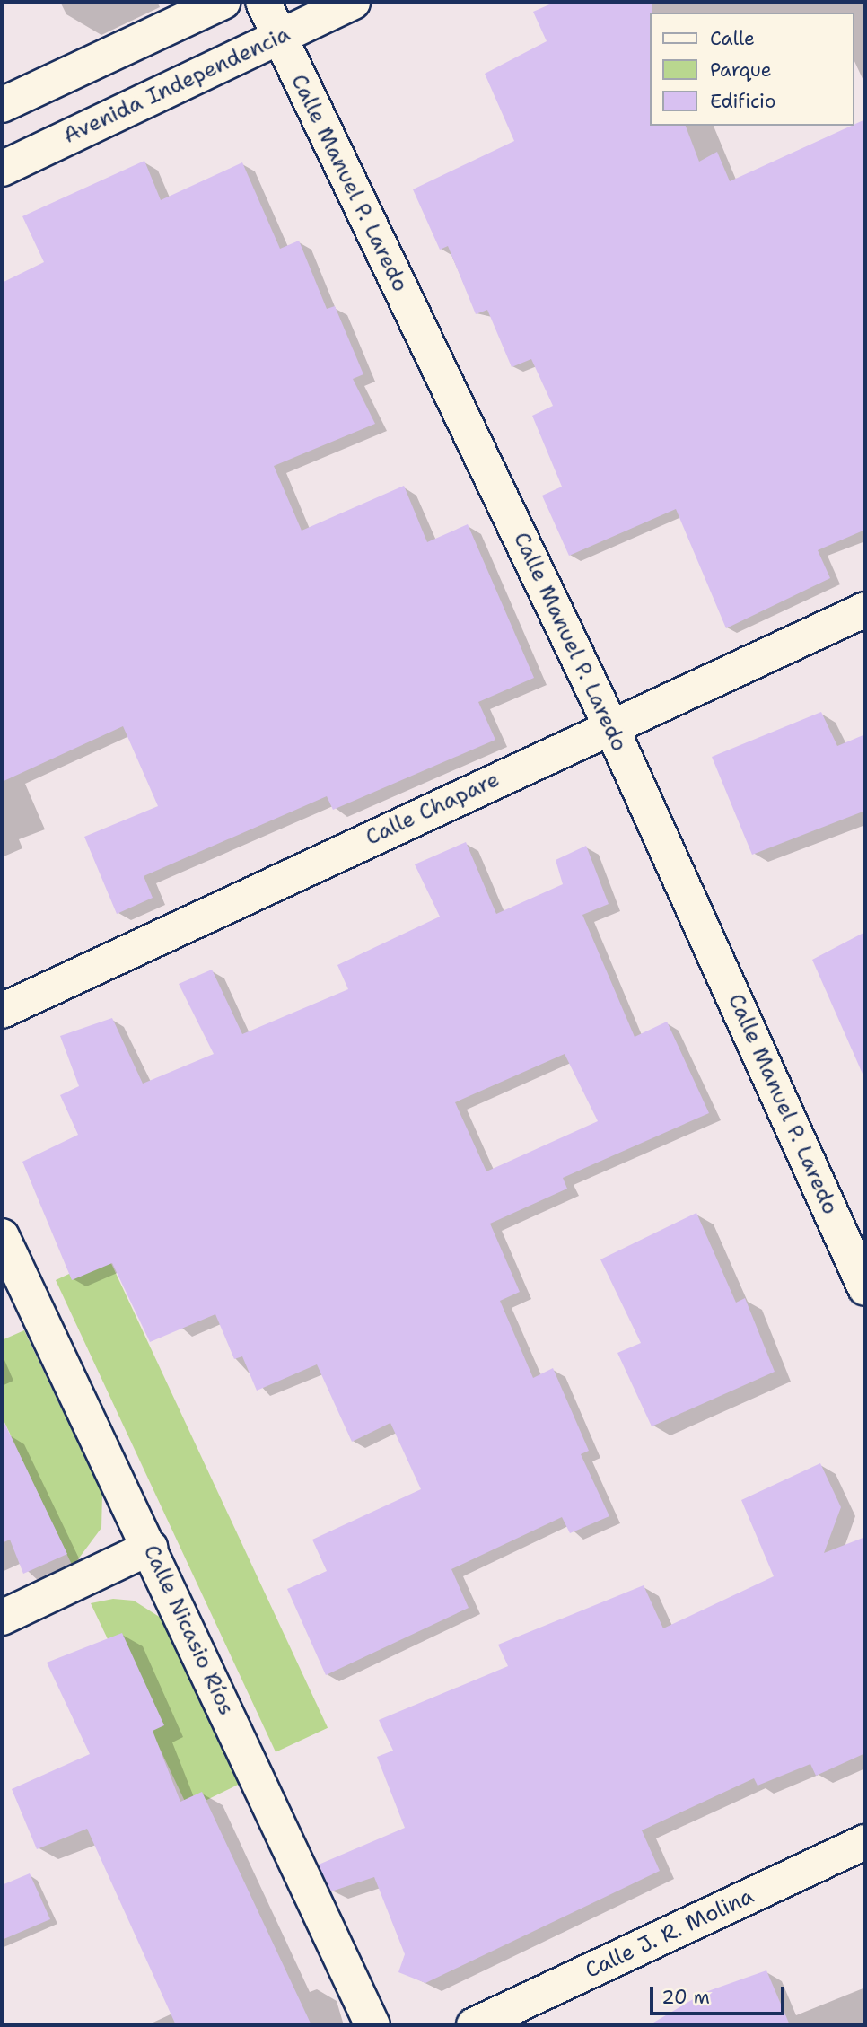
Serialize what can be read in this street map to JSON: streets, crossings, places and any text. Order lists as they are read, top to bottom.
{
  "streets": {
    "street": [
      "Avenida Independencia",
      "Calle Manuel P. Laredo",
      "Calle Chapare",
      "Calle Nicasio Ríos",
      "Calle J. R. Molina"
    ]
  },
  "crossings": [
    ["Avenida Independencia", "Calle Manuel P. Laredo"],
    ["Calle Manuel P. Laredo", "Calle Chapare"]
  ],
  "legend": ["Calle", "Parque", "Edificio"],
  "scale_bar": "20 m"
}
